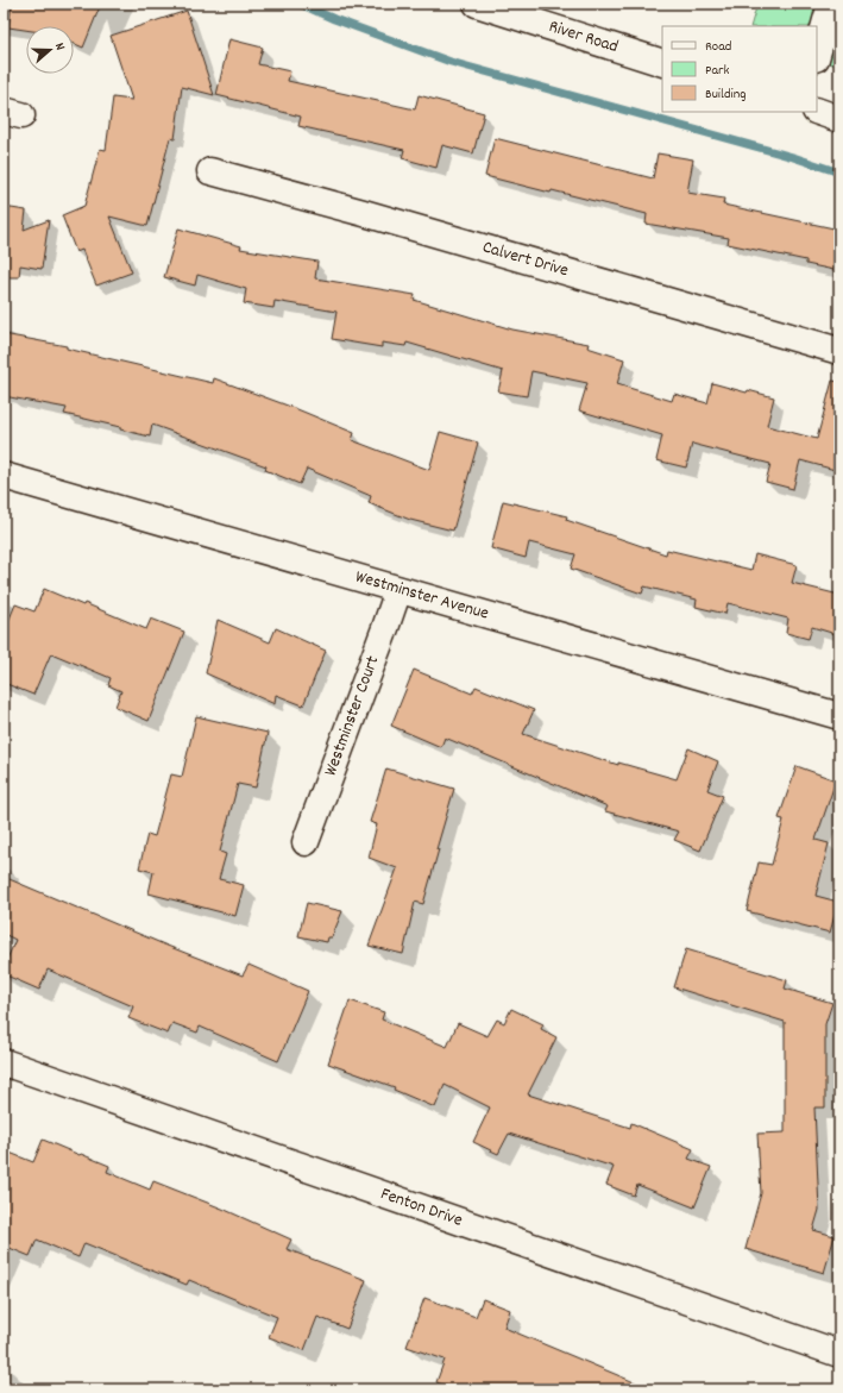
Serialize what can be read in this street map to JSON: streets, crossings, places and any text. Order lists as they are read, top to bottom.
{
  "streets": {
    "street": [
      "River Road",
      "Calvert Drive",
      "Westminster Avenue",
      "Westminster Court",
      "Fenton Drive"
    ]
  },
  "crossings": [
    ["Westminster Avenue", "Westminster Court"]
  ],
  "legend": ["Road", "Park", "Building"],
  "north": "right"
}
